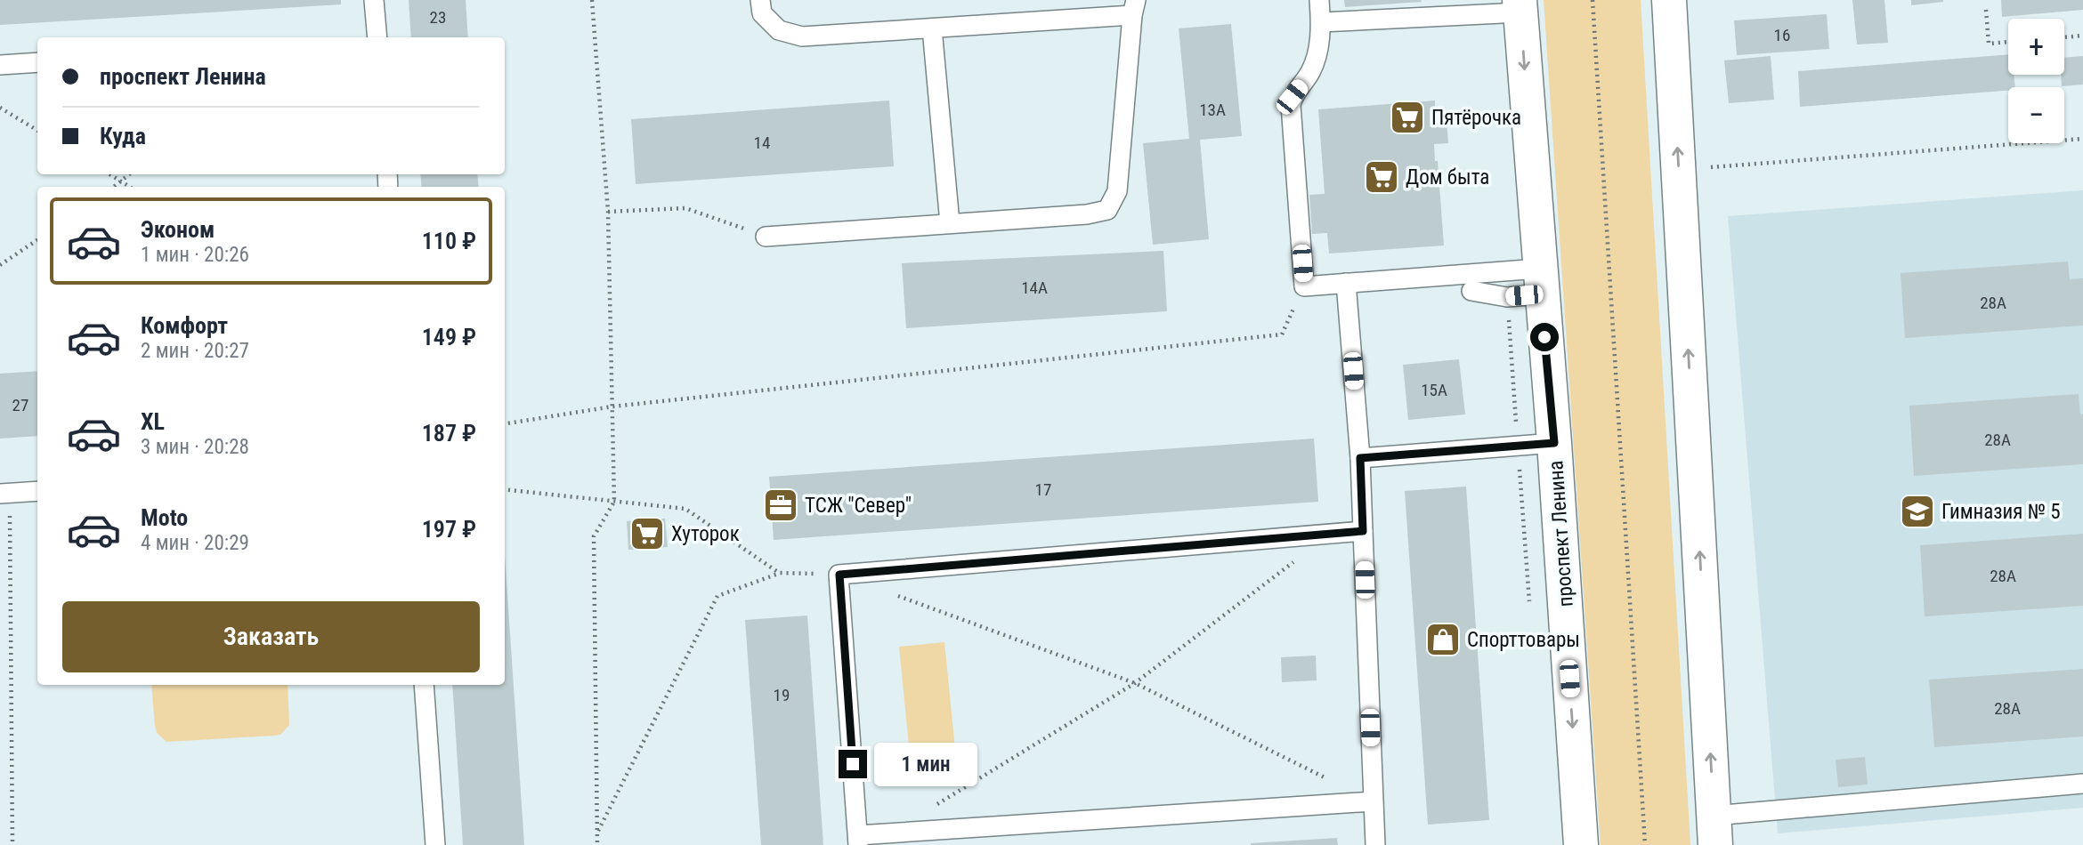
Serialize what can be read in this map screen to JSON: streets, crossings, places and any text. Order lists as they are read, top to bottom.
{
  "streets": {
    "street": ["проспект Ленина"]
  },
  "places": {
    "supermarket": ["Пятёрочка", "Дом быта", "Хуторок"],
    "office": ["ТСЖ \"Север\""],
    "school or university": ["Гимназия № 5"],
    "shop": ["Спорттовары"]
  },
  "house_numbers": [
    "23",
    "16",
    "13А",
    "14",
    "14А",
    "28А",
    "15А",
    "27",
    "28А",
    "17",
    "28А",
    "19",
    "28А"
  ],
  "page": {
    "map_buttons": ["+", "−"],
    "banner": ["проспект Ленина", "Куда"],
    "list": [
      {
        "name": "Эконом",
        "note": "1 мин · 20:26",
        "value": "110 ₽"
      },
      {
        "name": "Комфорт",
        "note": "2 мин · 20:27",
        "value": "149 ₽"
      },
      {
        "name": "XL",
        "note": "3 мин · 20:28",
        "value": "187 ₽"
      },
      {
        "name": "Moto",
        "note": "4 мин · 20:29",
        "value": "197 ₽"
      }
    ],
    "buttons": "Заказать",
    "bubble": "1 мин"
  }
}
